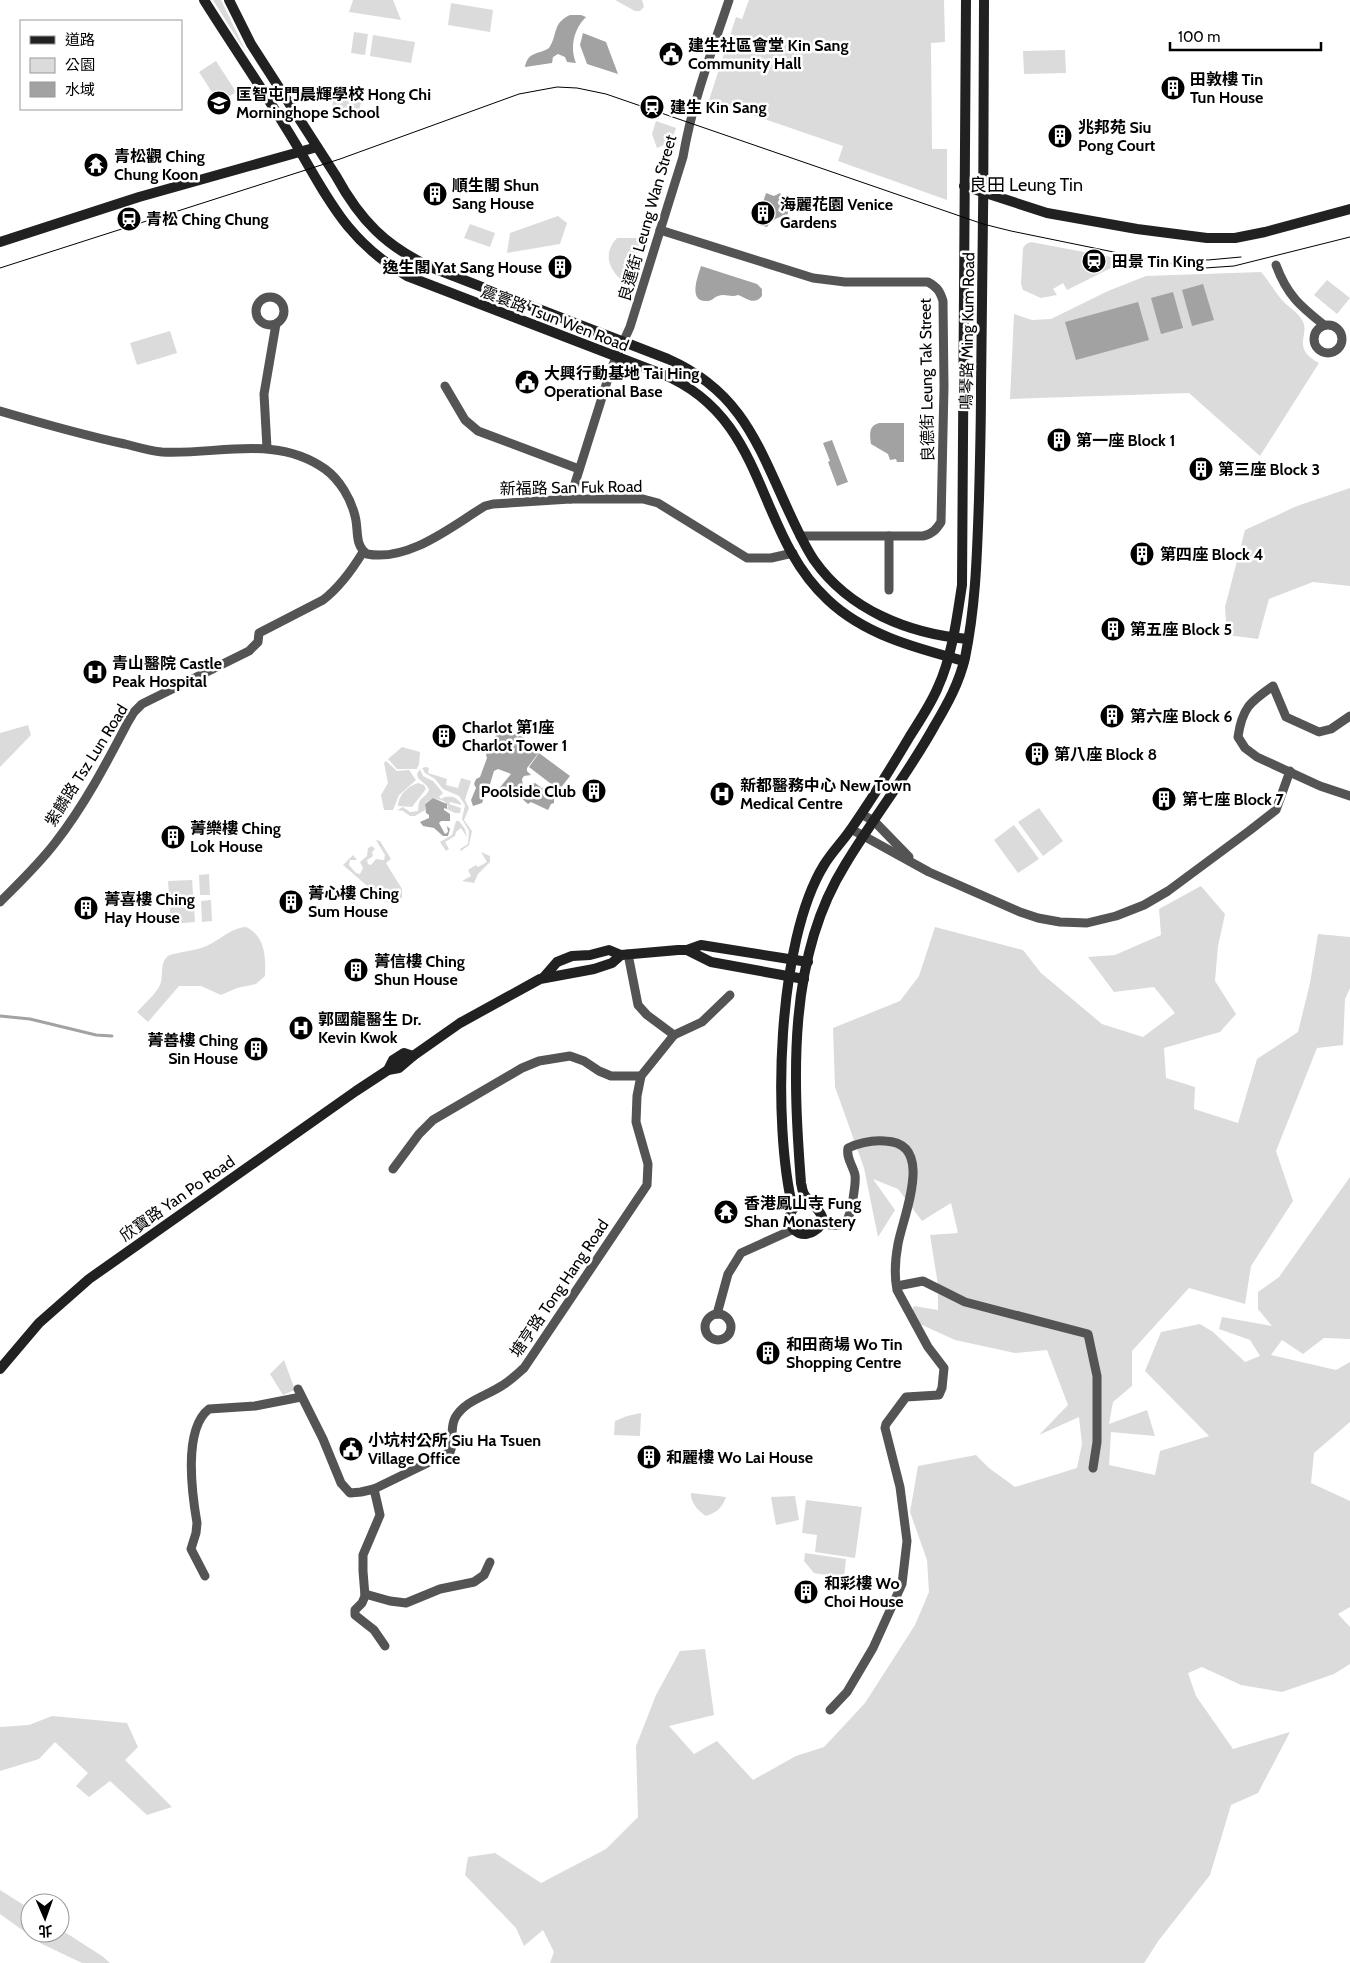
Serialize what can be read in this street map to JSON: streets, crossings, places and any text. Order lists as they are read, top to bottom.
{
  "streets": {
    "main road": ["震寰路 Tsun Wen Road", "鳴琴路 Ming Kum Road", "欣寶路 Yan Po Road"],
    "street": [
      "良運街 Leung Wan Street",
      "良德街 Leung Tak Street",
      "新福路 San Fuk Road",
      "紫麟路 Tsz Lun Road",
      "塘亨路 Tong Hang Road"
    ]
  },
  "crossings": [
    ["良運街 Leung Wan Street", "震寰路 Tsun Wen Road"],
    ["良運街 Leung Wan Street", "良德街 Leung Tak Street"],
    ["良運街 Leung Wan Street", "新福路 San Fuk Road"],
    ["震寰路 Tsun Wen Road", "鳴琴路 Ming Kum Road"],
    ["震寰路 Tsun Wen Road", "良德街 Leung Tak Street"],
    ["震寰路 Tsun Wen Road", "新福路 San Fuk Road"],
    ["鳴琴路 Ming Kum Road", "欣寶路 Yan Po Road"],
    ["新福路 San Fuk Road", "紫麟路 Tsz Lun Road"]
  ],
  "districts": ["良田 Leung Tin"],
  "places": {
    "public building": ["建生社區會堂 Kin Sang Community Hall", "大興行動基地 Tai Hing Operational Base", "小坑村公所 Siu Ha Tsuen Village Office"],
    "building": [
      "田敦樓 Tin Tun House",
      "兆邦苑 Siu Pong Court",
      "順生閣 Shun Sang House",
      "海麗花園 Venice Gardens",
      "逸生閣 Yat Sang House",
      "第一座 Block 1",
      "第三座 Block 3",
      "第四座 Block 4",
      "第五座 Block 5",
      "第六座 Block 6",
      "Charlot 第1座 Charlot Tower 1",
      "第八座 Block 8",
      "Poolside Club",
      "第七座 Block 7",
      "菁樂樓 Ching Lok House",
      "菁心樓 Ching Sum House",
      "菁喜樓 Ching Hay House",
      "菁信樓 Ching Shun House",
      "菁善樓 Ching Sin House",
      "和田商場 Wo Tin Shopping Centre",
      "和麗樓 Wo Lai House",
      "和彩樓 Wo Choi House"
    ],
    "school or university": ["匡智屯門晨輝學校 Hong Chi Morninghope School"],
    "station": ["建生 Kin Sang", "青松 Ching Chung", "田景 Tin King"],
    "temple": ["青松觀 Ching Chung Koon", "香港鳳山寺 Fung Shan Monastery"],
    "hospital": ["青山醫院 Castle Peak Hospital", "新都醫務中心 New Town Medical Centre", "郭國龍醫生 Dr. Kevin Kwok"]
  },
  "legend": ["道路", "公園", "水域"],
  "scale_bar": "100 m",
  "north": "bottom"
}
